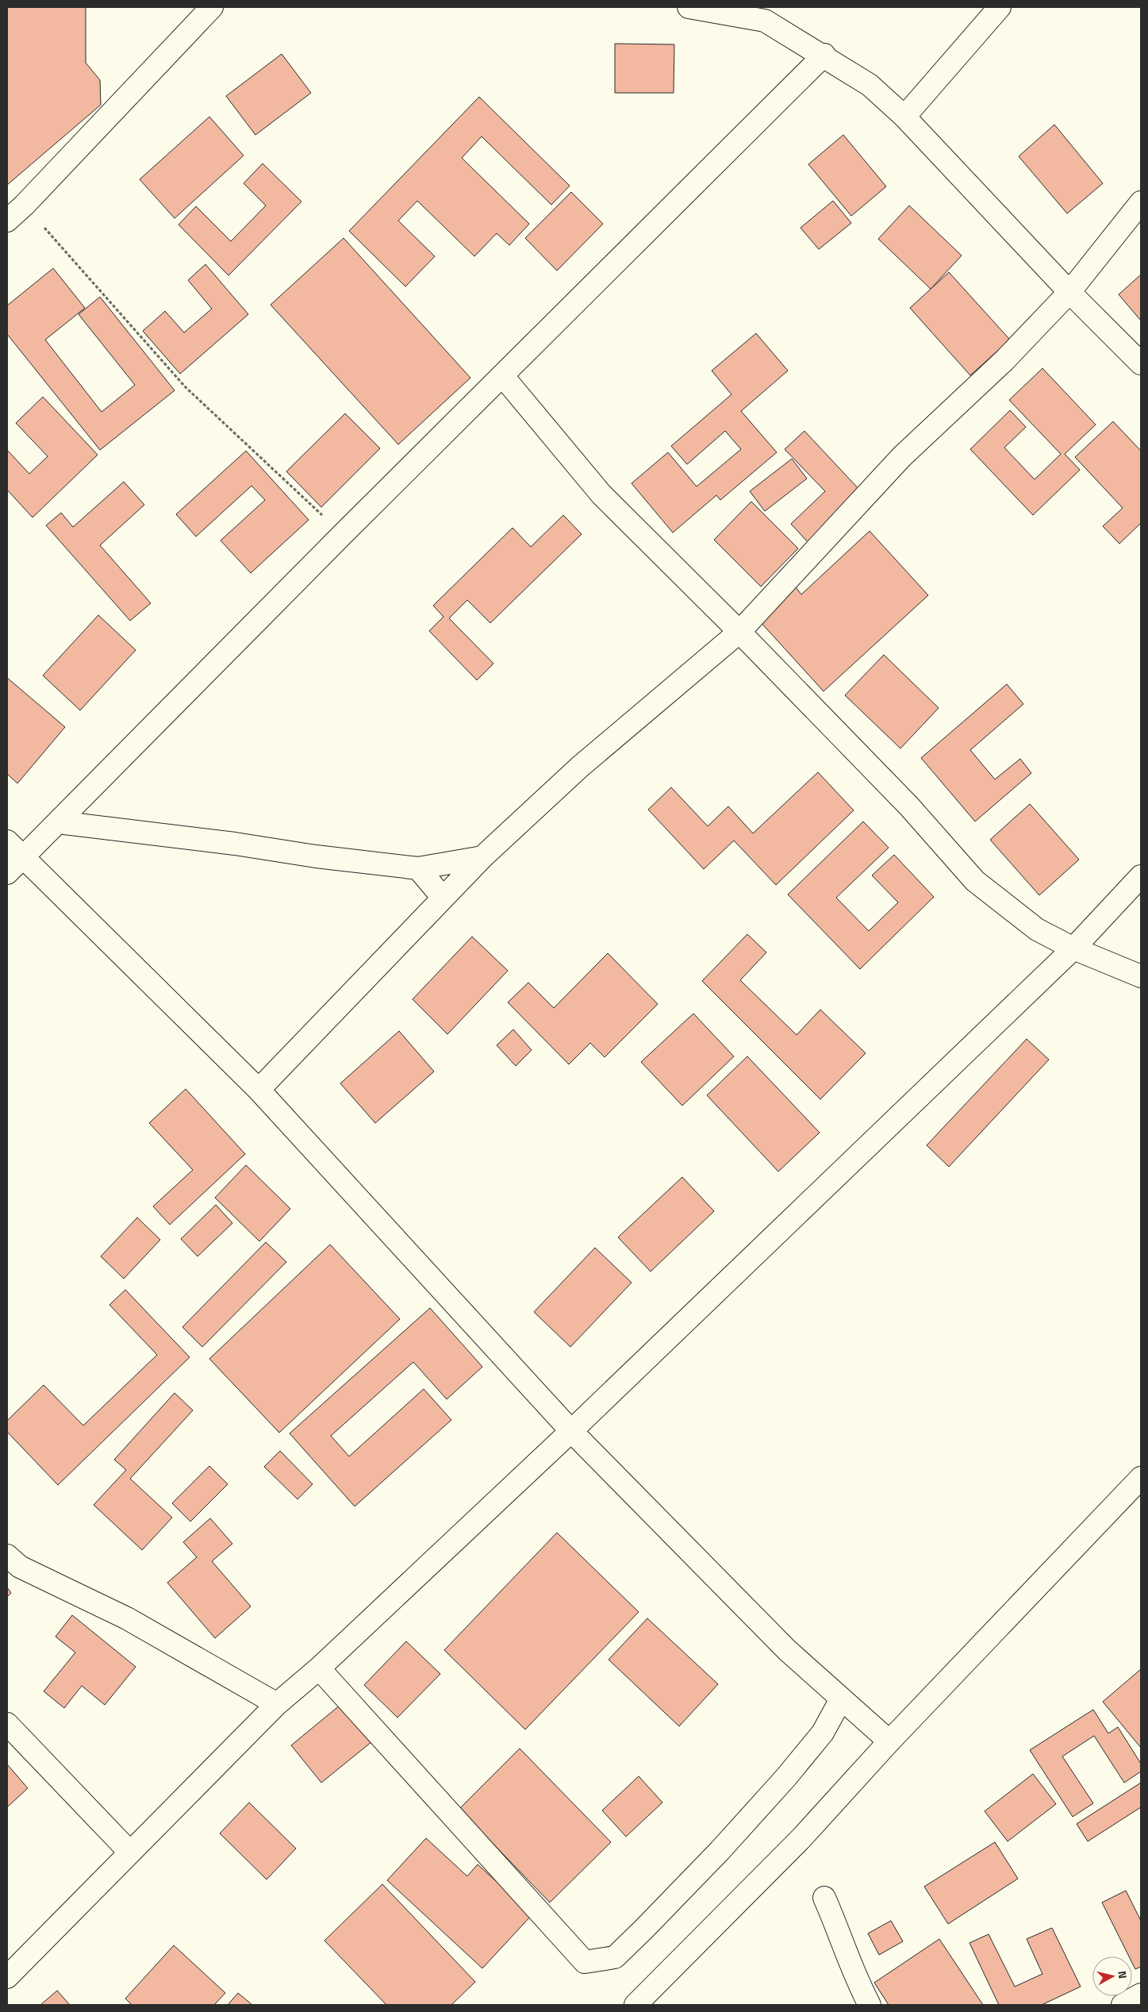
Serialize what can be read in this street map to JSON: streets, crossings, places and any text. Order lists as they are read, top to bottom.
{
  "north": "right"
}
